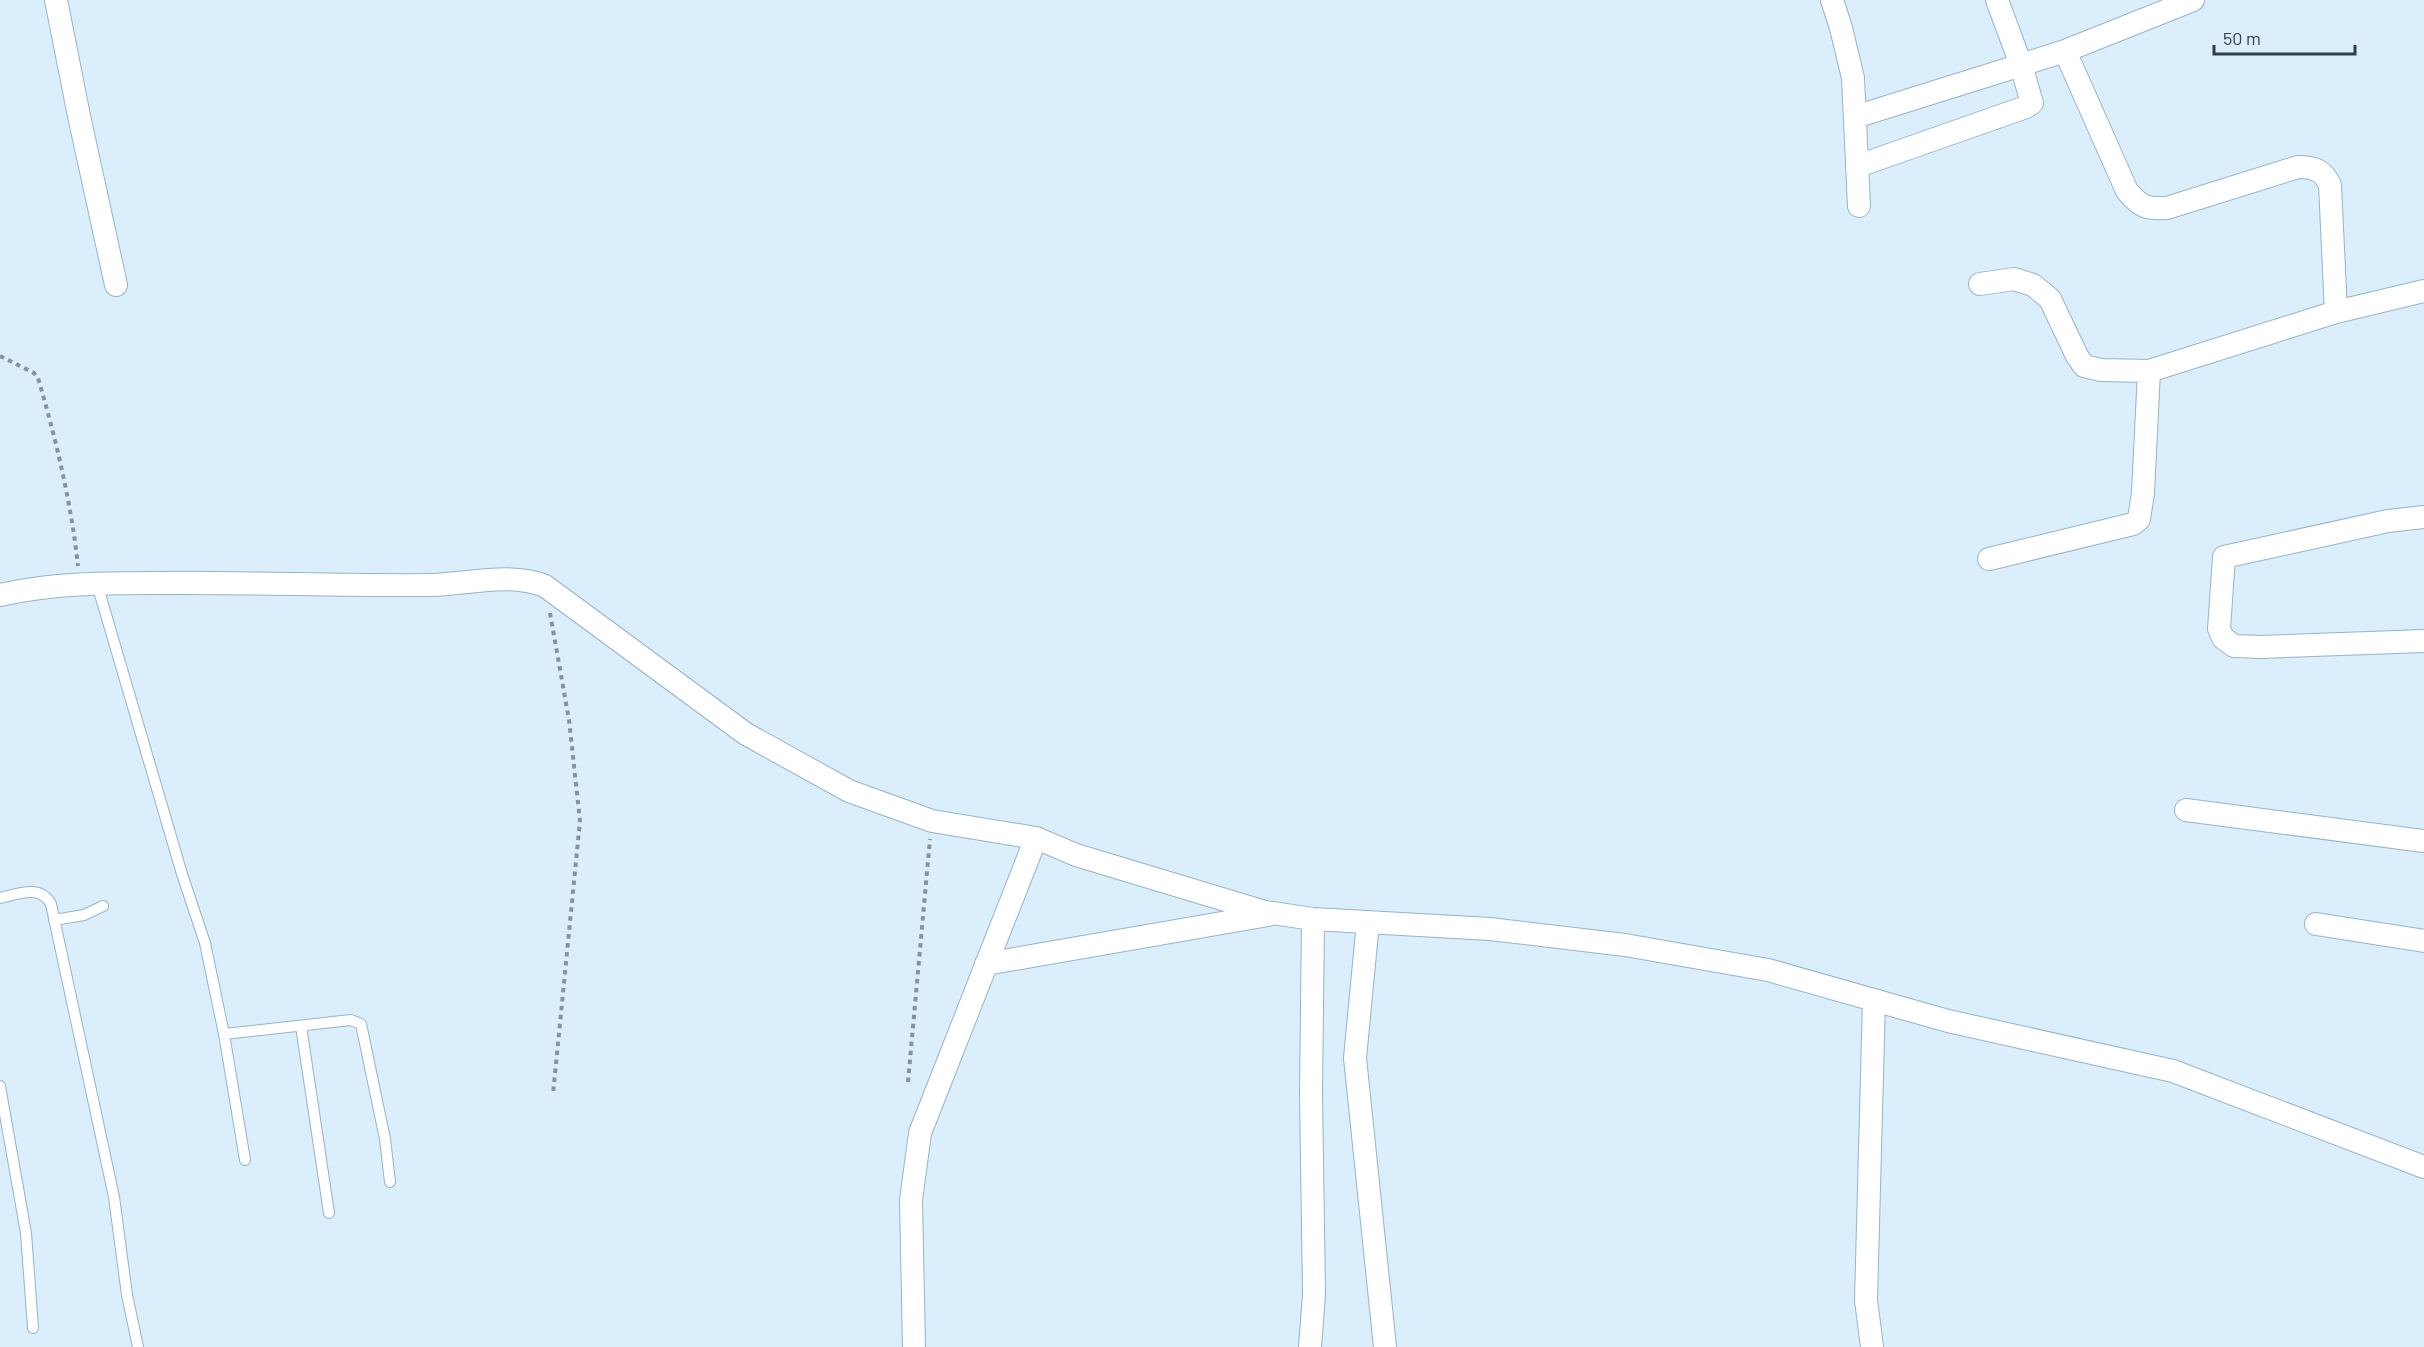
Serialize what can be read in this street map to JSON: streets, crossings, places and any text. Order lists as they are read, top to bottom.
{
  "scale_bar": "50 m"
}
